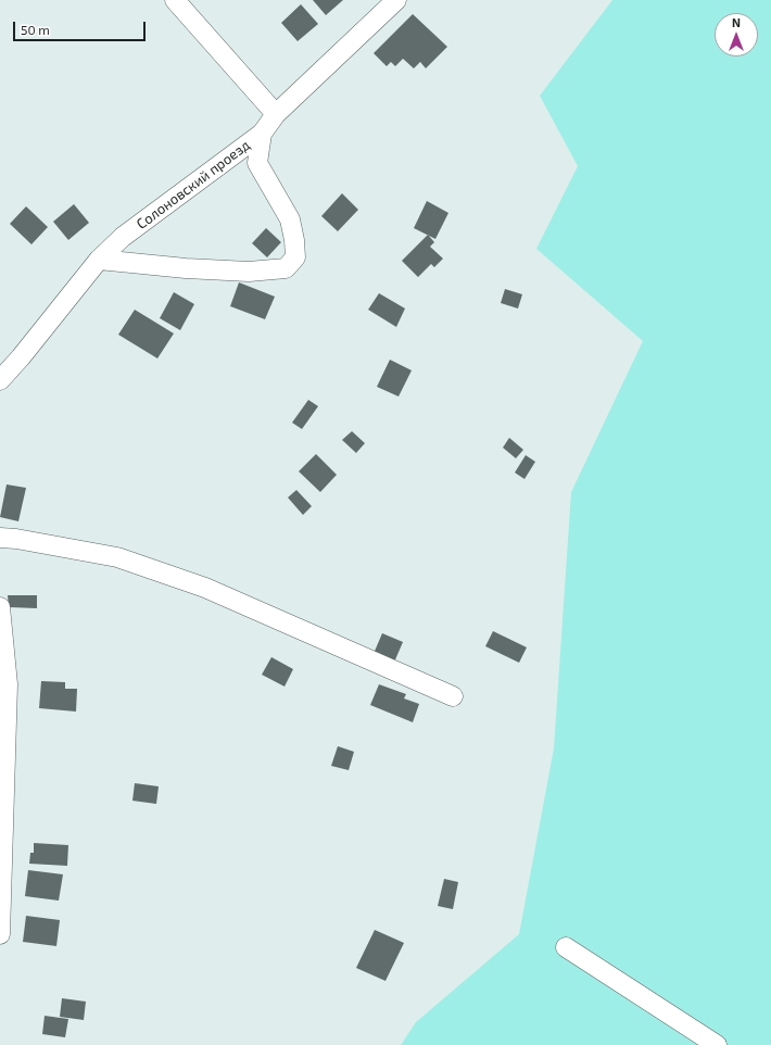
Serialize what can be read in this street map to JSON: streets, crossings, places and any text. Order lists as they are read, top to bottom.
{
  "streets": {
    "street": ["Солоновский проезд"]
  },
  "scale_bar": "50 m",
  "north": "top"
}
